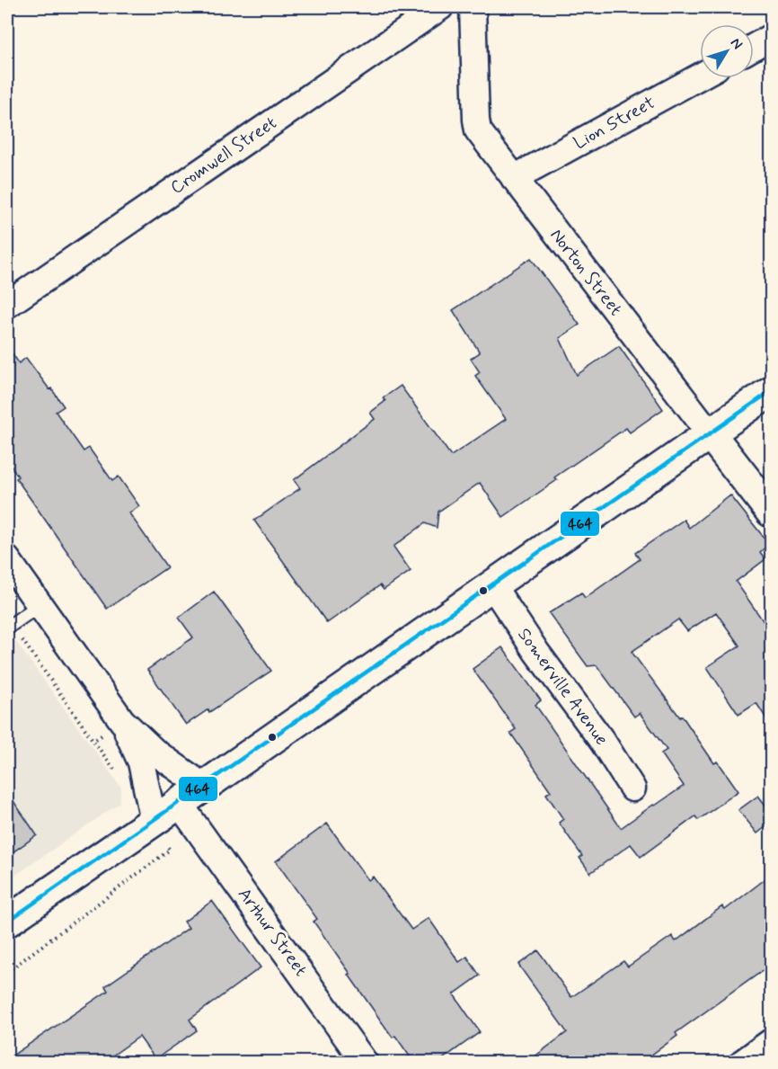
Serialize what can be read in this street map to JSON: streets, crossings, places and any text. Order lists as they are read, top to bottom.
{
  "streets": {
    "main road": ["Norton Street"],
    "street": [
      "Lion Street",
      "Cromwell Street",
      "Somerville Avenue",
      "Arthur Street"
    ]
  },
  "crossings": [
    ["Lion Street", "Norton Street"]
  ],
  "lines": ["transit line 464"],
  "north": "top right"
}
